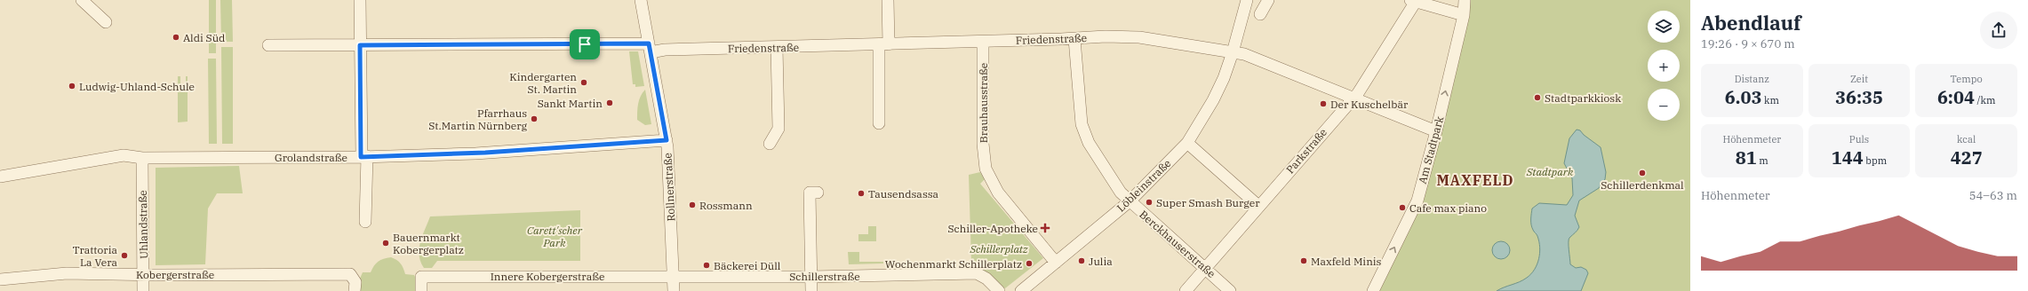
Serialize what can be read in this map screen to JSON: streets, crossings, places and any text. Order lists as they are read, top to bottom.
{
  "streets": {
    "street": [
      "Friedenstraße",
      "Brauhausstraße",
      "Am Stadtpark",
      "Parkstraße",
      "Grolandstraße",
      "Löbleinstraße",
      "Rollnerstraße",
      "Uhlandstraße",
      "Berckhauserstraße",
      "Kobergerstraße",
      "Innere Kobergerstraße",
      "Schillerstraße"
    ]
  },
  "crossings": [
    ["Friedenstraße", "Brauhausstraße"],
    ["Friedenstraße", "Am Stadtpark"],
    ["Friedenstraße", "Parkstraße"],
    ["Friedenstraße", "Löbleinstraße"],
    ["Friedenstraße", "Rollnerstraße"],
    ["Friedenstraße", "Berckhauserstraße"],
    ["Brauhausstraße", "Löbleinstraße"],
    ["Parkstraße", "Berckhauserstraße"],
    ["Grolandstraße", "Rollnerstraße"],
    ["Grolandstraße", "Uhlandstraße"],
    ["Löbleinstraße", "Berckhauserstraße"],
    ["Rollnerstraße", "Innere Kobergerstraße"],
    ["Rollnerstraße", "Schillerstraße"],
    ["Uhlandstraße", "Kobergerstraße"],
    ["Innere Kobergerstraße", "Schillerstraße"]
  ],
  "one_way": ["Am Stadtpark"],
  "districts": ["MAXFELD"],
  "parks": ["Stadtpark", "Carett'scher Park", "Schillerplatz"],
  "places": {
    "other": [
      "Aldi Süd",
      "Kindergarten St. Martin",
      "Ludwig-Uhland-Schule",
      "Stadtparkkiosk",
      "Sankt Martin",
      "Der Kuschelbär",
      "Pfarrhaus St.Martin Nürnberg",
      "Schillerdenkmal",
      "Tausendsassa",
      "Super Smash Burger",
      "Rossmann",
      "Cafe max piano",
      "Bauernmarkt Kobergerplatz",
      "Trattoria La Vera",
      "Julia",
      "Maxfeld Minis",
      "Wochenmarkt Schillerplatz",
      "Bäckerei Düll"
    ],
    "health": ["Schiller-Apotheke"]
  },
  "page": {
    "heading": ["Abendlauf", "19:26 · 9 × 670 m"],
    "map_buttons": ["+", "−"],
    "stats": [
      ["Distanz", "6.03 km"],
      ["Zeit", "36:35"],
      ["Tempo", "6:04 /km"],
      ["Höhenmeter", "81 m"],
      ["Puls", "144 bpm"],
      ["kcal", "427"]
    ],
    "chart": ["Höhenmeter", "54–63 m"]
  }
}
